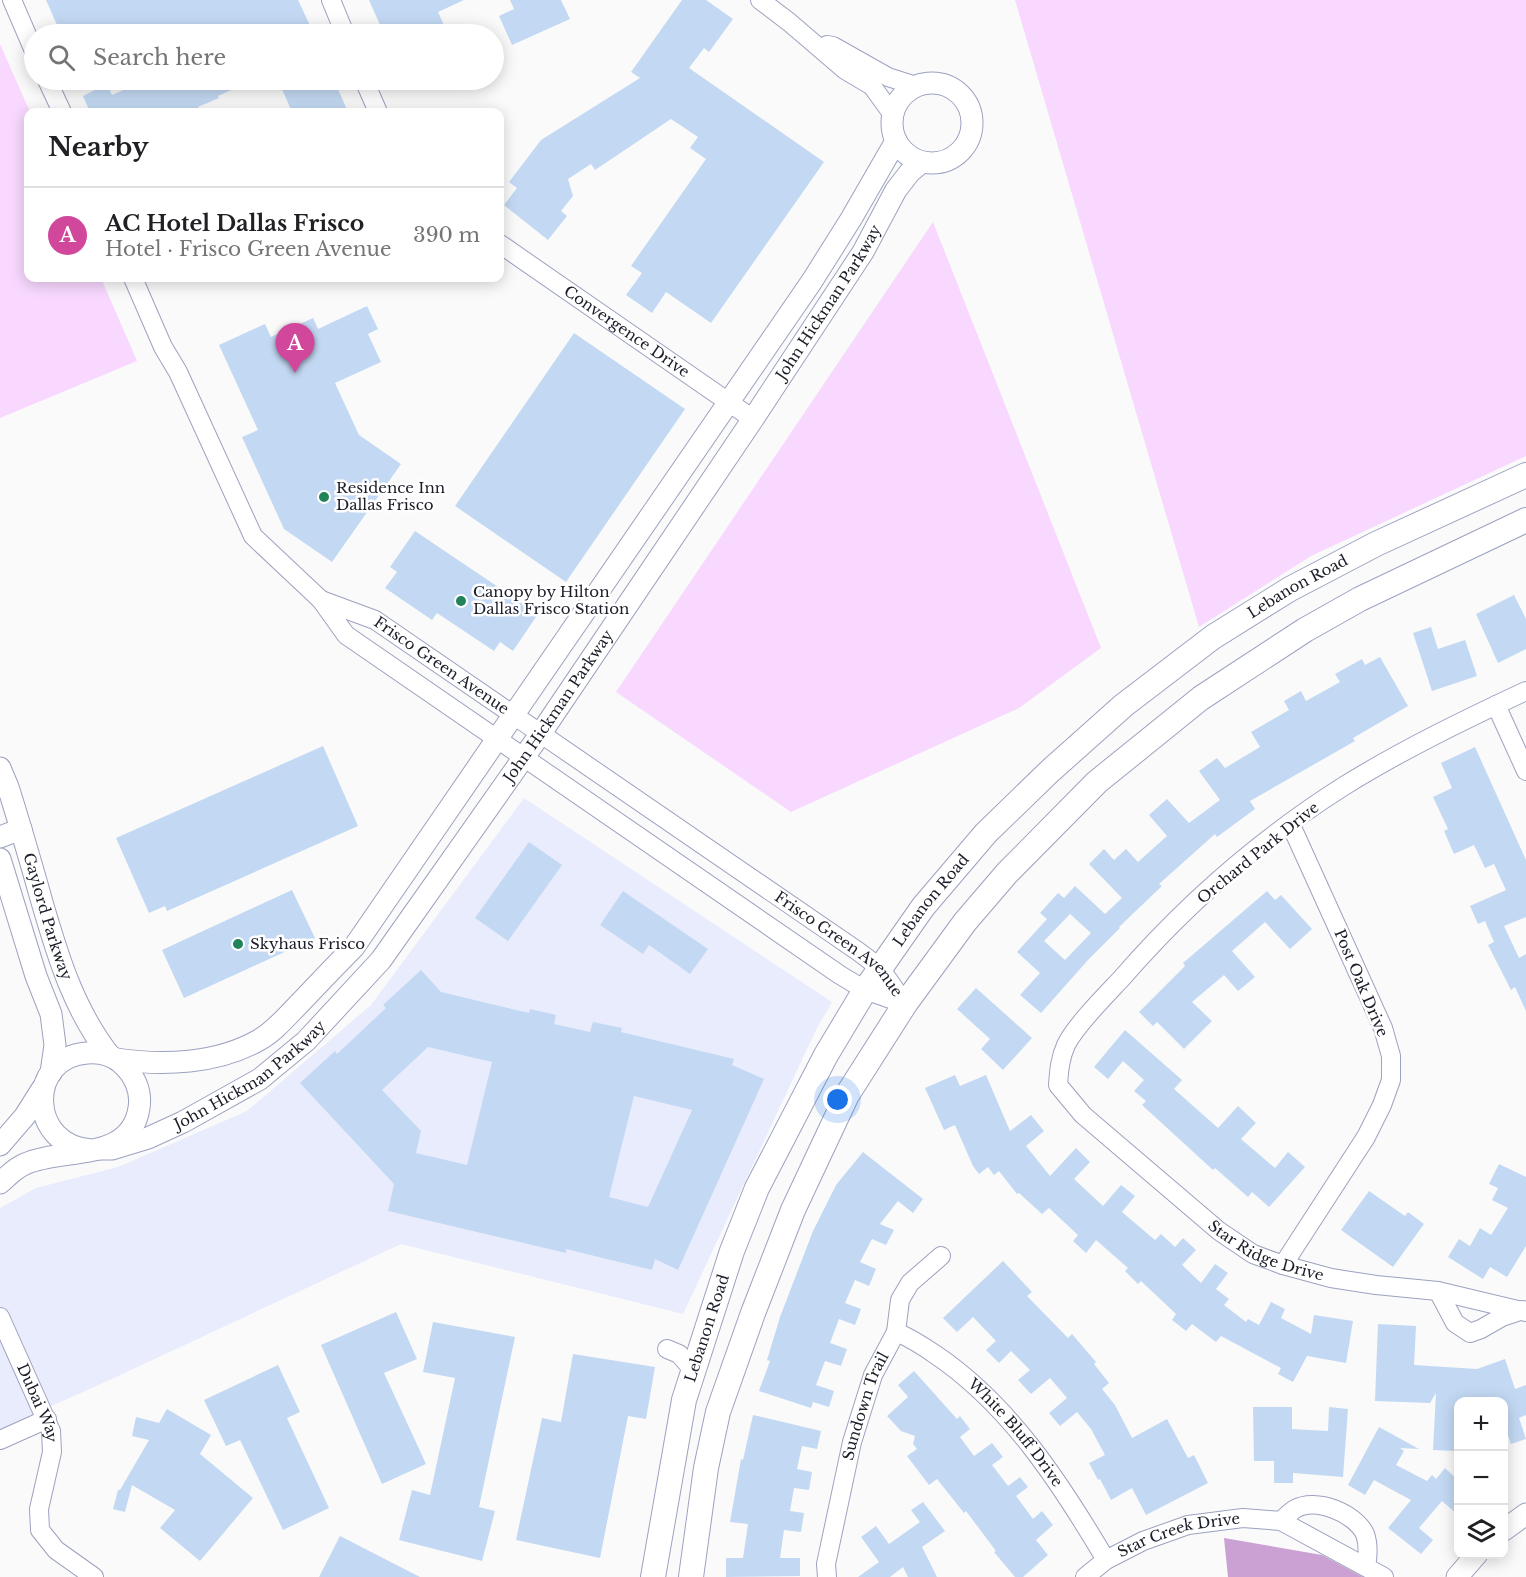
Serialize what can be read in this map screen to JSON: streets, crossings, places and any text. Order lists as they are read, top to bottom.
{
  "streets": {
    "main road": ["Lebanon Road"],
    "street": [
      "John Hickman Parkway",
      "Convergence Drive",
      "Frisco Green Avenue",
      "Orchard Park Drive",
      "Gaylord Parkway",
      "Post Oak Drive",
      "Star Ridge Drive",
      "Dubai Way",
      "Sundown Trail",
      "White Bluff Drive",
      "Star Creek Drive"
    ]
  },
  "crossings": [
    ["John Hickman Parkway", "Convergence Drive"],
    ["John Hickman Parkway", "Frisco Green Avenue"],
    ["John Hickman Parkway", "Gaylord Parkway"],
    ["Lebanon Road", "Frisco Green Avenue"],
    ["Orchard Park Drive", "Post Oak Drive"],
    ["Orchard Park Drive", "Star Ridge Drive"],
    ["Post Oak Drive", "Star Ridge Drive"],
    ["Sundown Trail", "White Bluff Drive"],
    ["White Bluff Drive", "Star Creek Drive"]
  ],
  "places": ["Residence Inn Dallas Frisco", "Canopy by Hilton Dallas Frisco Station", "Skyhaus Frisco"],
  "page": {
    "search": "Search here",
    "heading": "Nearby",
    "list": [
      {
        "mark": "A",
        "name": "AC Hotel Dallas Frisco",
        "note": "Hotel · Frisco Green Avenue",
        "value": "390 m"
      }
    ],
    "pins": "A",
    "map_buttons": ["+", "−"]
  }
}
